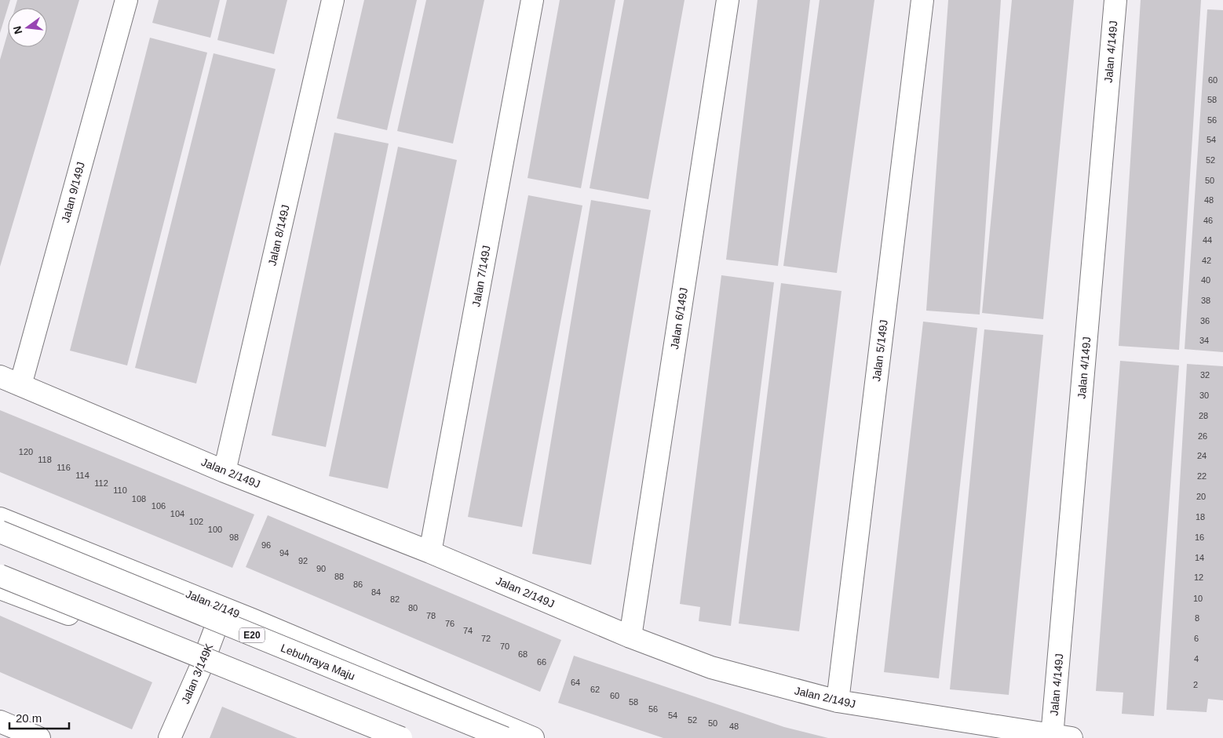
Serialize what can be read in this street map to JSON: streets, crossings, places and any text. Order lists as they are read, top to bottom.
{
  "streets": {
    "main road": [
      "Jalan 4/149J",
      "Jalan 9/149J",
      "Jalan 8/149J",
      "Jalan 7/149J",
      "Jalan 6/149J",
      "Jalan 5/149J",
      "Jalan 2/149J",
      "Jalan 2/149",
      "E20",
      "Lebuhraya Maju",
      "Jalan 3/149K"
    ]
  },
  "crossings": [
    ["Jalan 4/149J", "Jalan 2/149J"],
    ["Jalan 9/149J", "Jalan 2/149J"],
    ["Jalan 8/149J", "Jalan 2/149J"],
    ["Jalan 7/149J", "Jalan 2/149J"],
    ["Jalan 6/149J", "Jalan 2/149J"],
    ["Jalan 5/149J", "Jalan 2/149J"],
    ["Jalan 2/149", "Jalan 3/149K"]
  ],
  "house_numbers": [
    "60",
    "58",
    "56",
    "54",
    "52",
    "50",
    "48",
    "46",
    "44",
    "42",
    "40",
    "38",
    "36",
    "34",
    "32",
    "30",
    "28",
    "26",
    "120",
    "24",
    "118",
    "116",
    "114",
    "22",
    "112",
    "110",
    "20",
    "108",
    "106",
    "104",
    "18",
    "102",
    "100",
    "98",
    "16",
    "96",
    "94",
    "14",
    "92",
    "90",
    "88",
    "12",
    "86",
    "84",
    "10",
    "82",
    "80",
    "78",
    "8",
    "76",
    "74",
    "72",
    "6",
    "70",
    "68",
    "4",
    "66",
    "64",
    "2",
    "62",
    "60",
    "58",
    "56",
    "54",
    "52",
    "50",
    "48"
  ],
  "scale_bar": "20 m",
  "north": "left"
}
